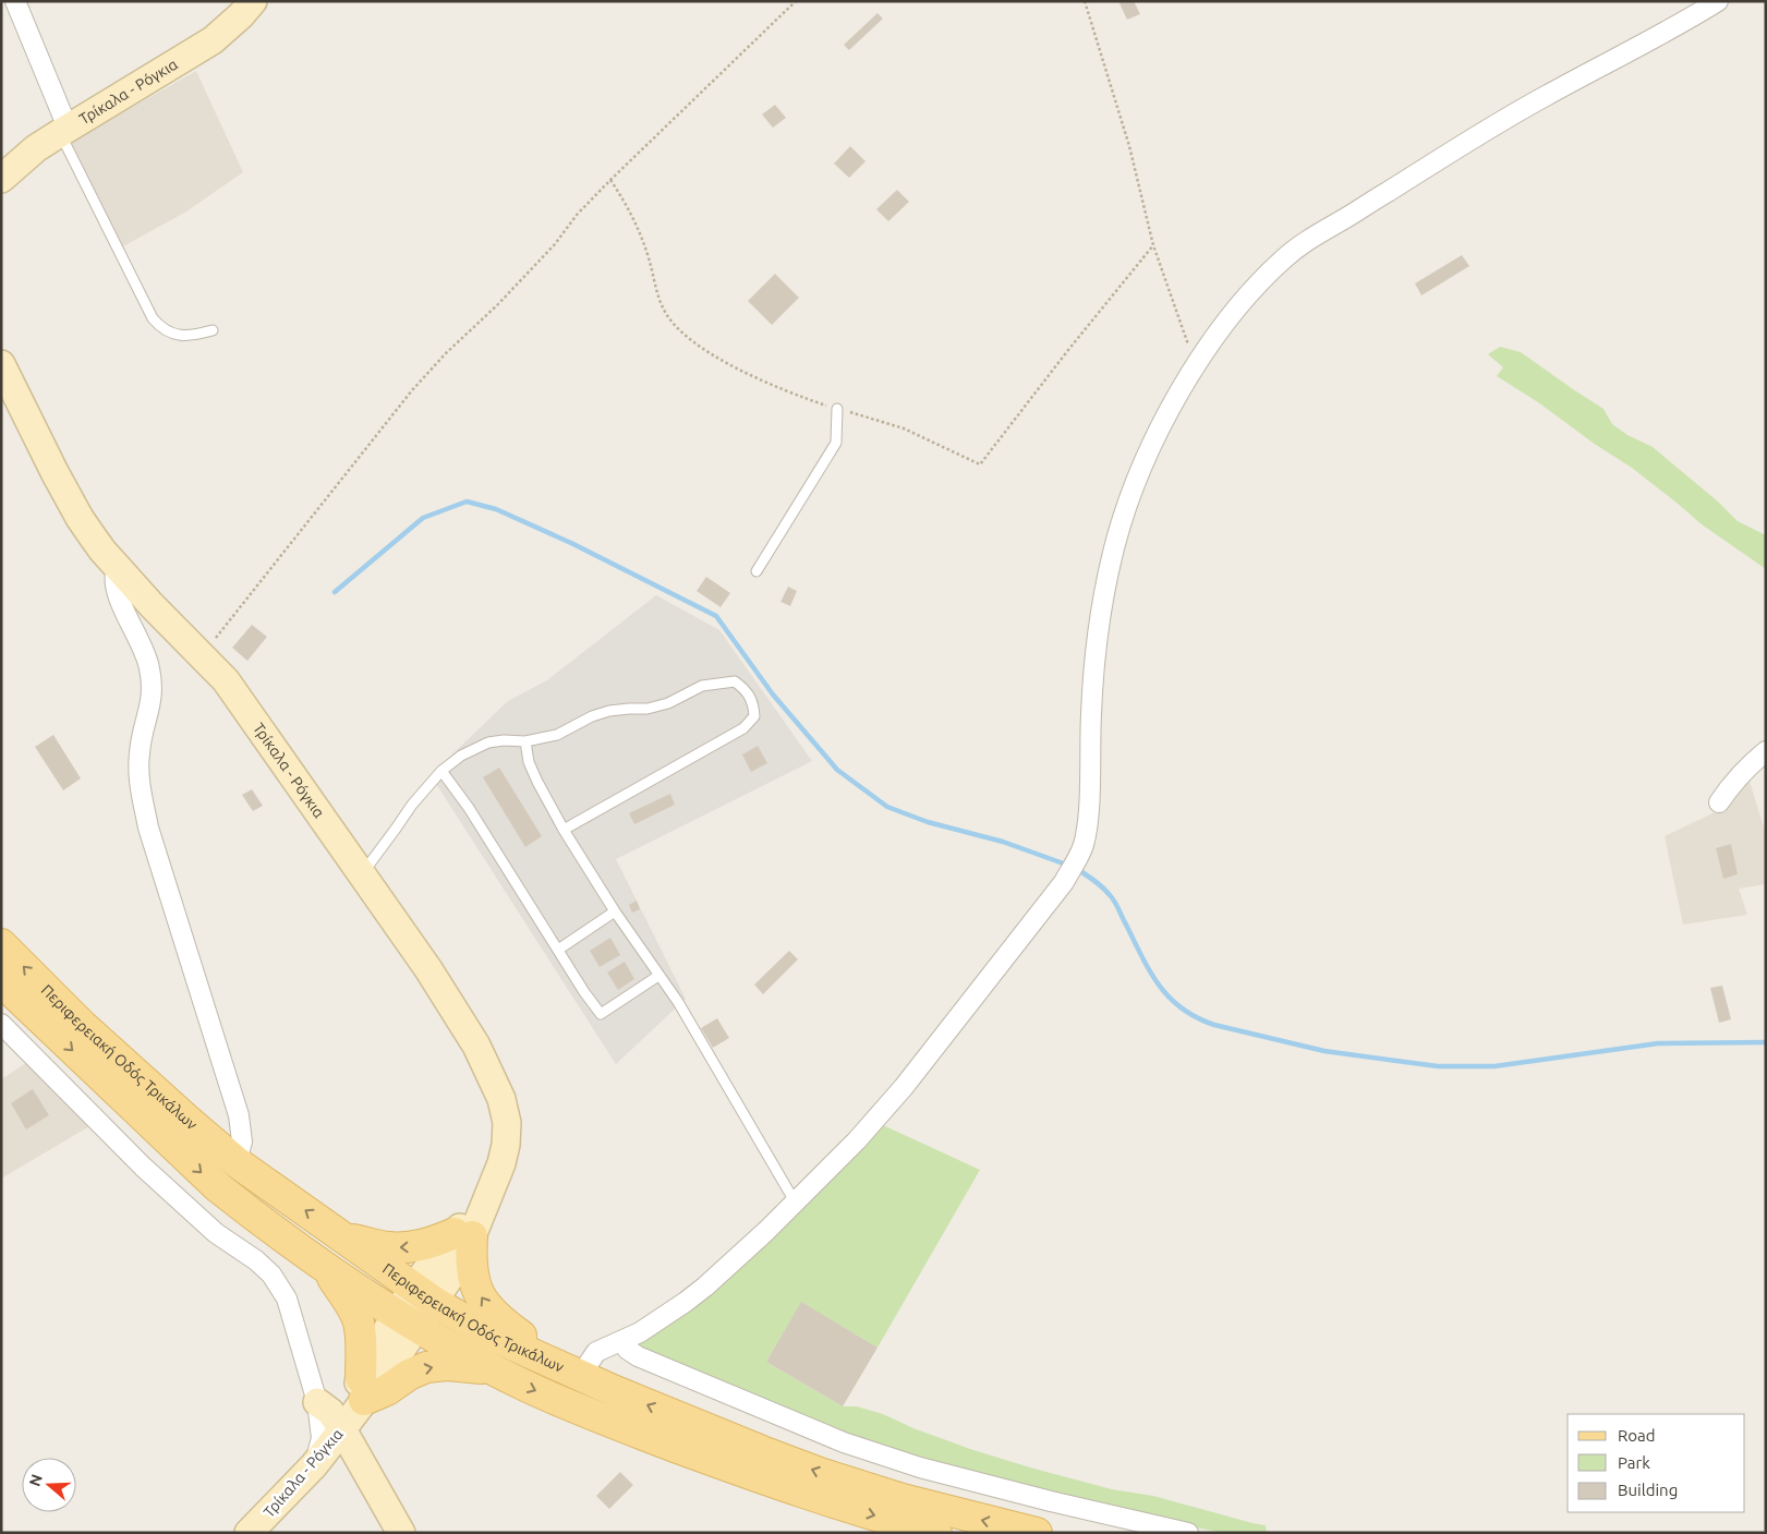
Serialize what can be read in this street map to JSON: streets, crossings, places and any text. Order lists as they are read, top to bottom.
{
  "streets": {
    "main road": ["Περιφερειακή Οδός Τρικάλων"],
    "street": ["Τρίκαλα - Ρόγκια"]
  },
  "crossings": [
    ["Τρίκαλα - Ρόγκια", "Περιφερειακή Οδός Τρικάλων"]
  ],
  "legend": ["Road", "Park", "Building"],
  "north": "left"
}
